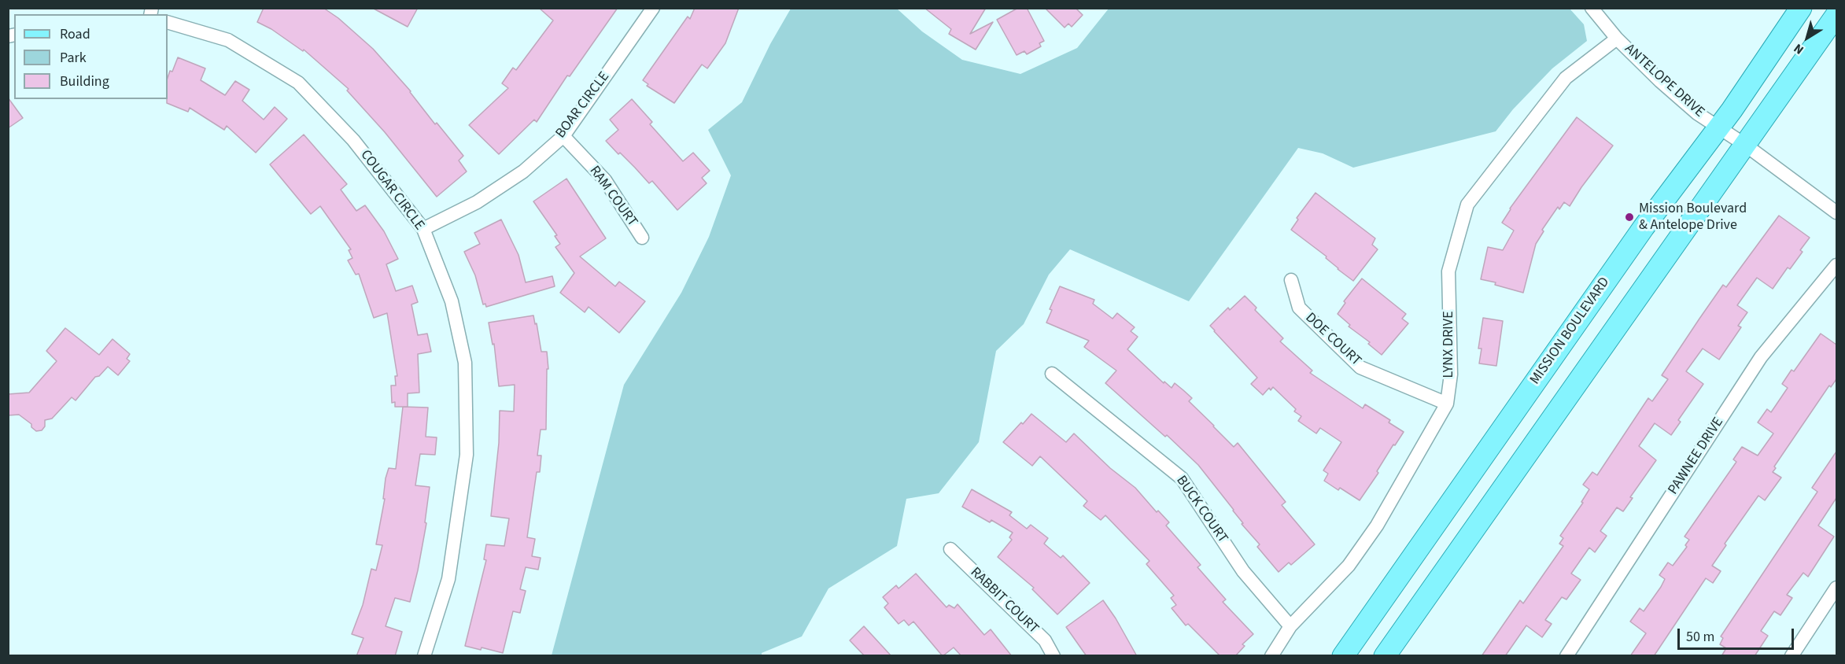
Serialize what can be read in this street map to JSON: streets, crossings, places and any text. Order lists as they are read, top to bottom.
{
  "streets": {
    "main road": ["MISSION BOULEVARD"],
    "street": [
      "ANTELOPE DRIVE",
      "BOAR CIRCLE",
      "COUGAR CIRCLE",
      "RAM COURT",
      "DOE COURT",
      "LYNX DRIVE",
      "PAWNEE DRIVE",
      "BUCK COURT",
      "RABBIT COURT"
    ]
  },
  "crossings": [
    ["ANTELOPE DRIVE", "MISSION BOULEVARD"],
    ["ANTELOPE DRIVE", "LYNX DRIVE"],
    ["BOAR CIRCLE", "COUGAR CIRCLE"],
    ["BOAR CIRCLE", "RAM COURT"],
    ["DOE COURT", "LYNX DRIVE"],
    ["LYNX DRIVE", "BUCK COURT"]
  ],
  "places": ["Mission Boulevard & Antelope Drive"],
  "legend": ["Road", "Park", "Building"],
  "scale_bar": "50 m",
  "north": "bottom left"
}
